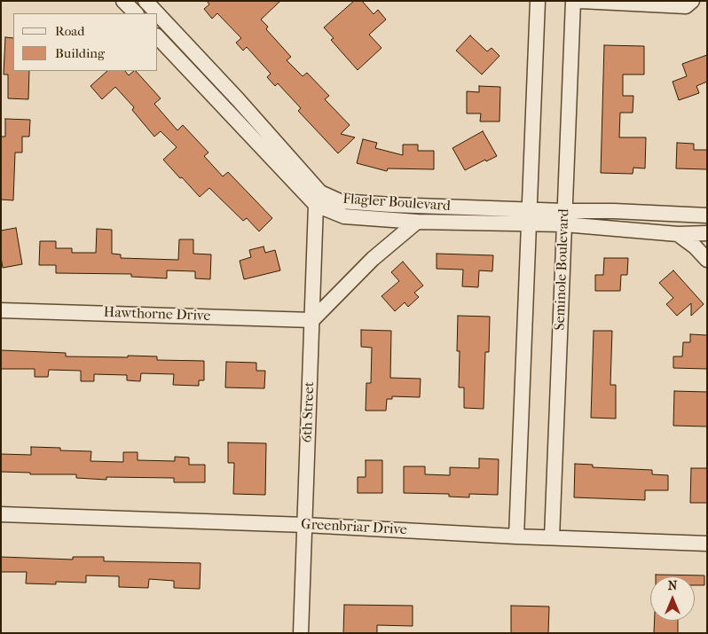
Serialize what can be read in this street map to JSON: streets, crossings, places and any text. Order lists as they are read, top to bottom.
{
  "streets": {
    "street": [
      "Flagler Boulevard",
      "Seminole Boulevard",
      "Hawthorne Drive",
      "6th Street",
      "Greenbriar Drive"
    ]
  },
  "crossings": [
    ["Flagler Boulevard", "Seminole Boulevard"],
    ["Flagler Boulevard", "6th Street"],
    ["Seminole Boulevard", "Greenbriar Drive"],
    ["Hawthorne Drive", "6th Street"],
    ["6th Street", "Greenbriar Drive"]
  ],
  "legend": ["Road", "Building"],
  "north": "top"
}
